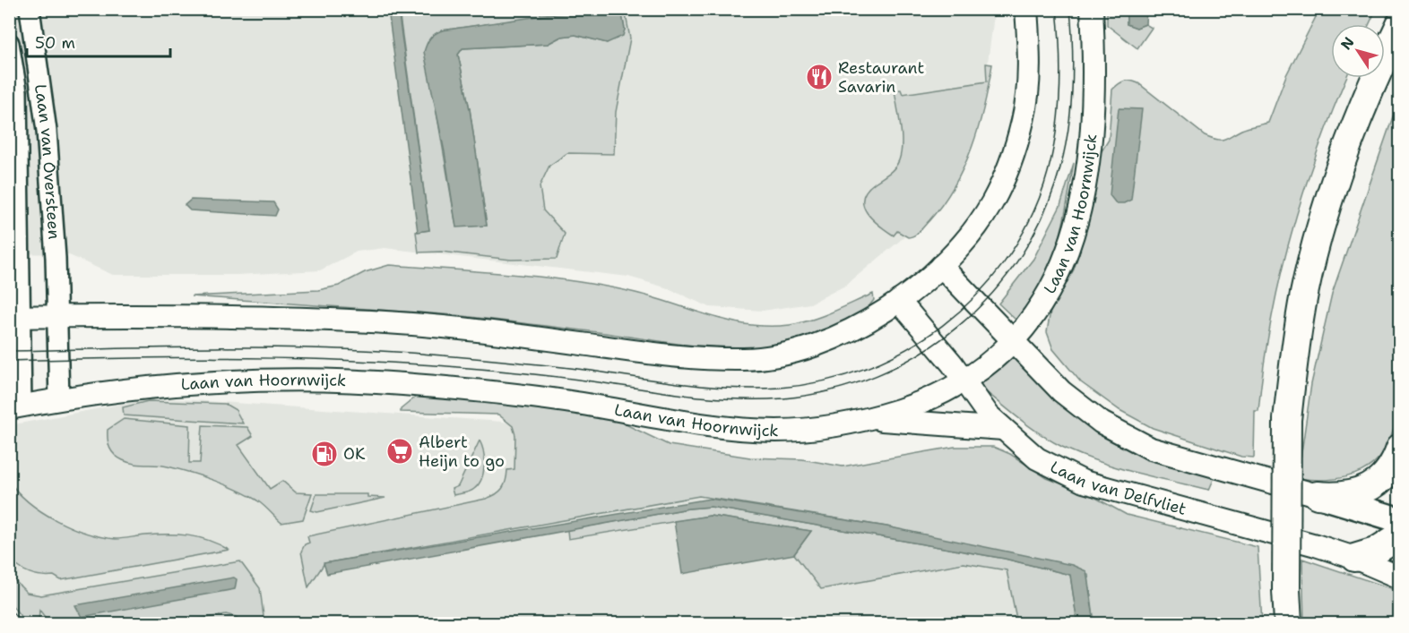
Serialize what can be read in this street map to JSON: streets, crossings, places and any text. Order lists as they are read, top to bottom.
{
  "streets": {
    "main road": ["Laan van Hoornwijck", "Laan van Delfvliet"],
    "street": ["Laan van Oversteen"]
  },
  "crossings": [
    ["Laan van Oversteen", "Laan van Hoornwijck"],
    ["Laan van Hoornwijck", "Laan van Delfvliet"]
  ],
  "places": {
    "restaurant": ["Restaurant Savarin"],
    "supermarket": ["Albert Heijn to go"],
    "fuel station": ["OK"]
  },
  "scale_bar": "50 m",
  "north": "top left"
}
